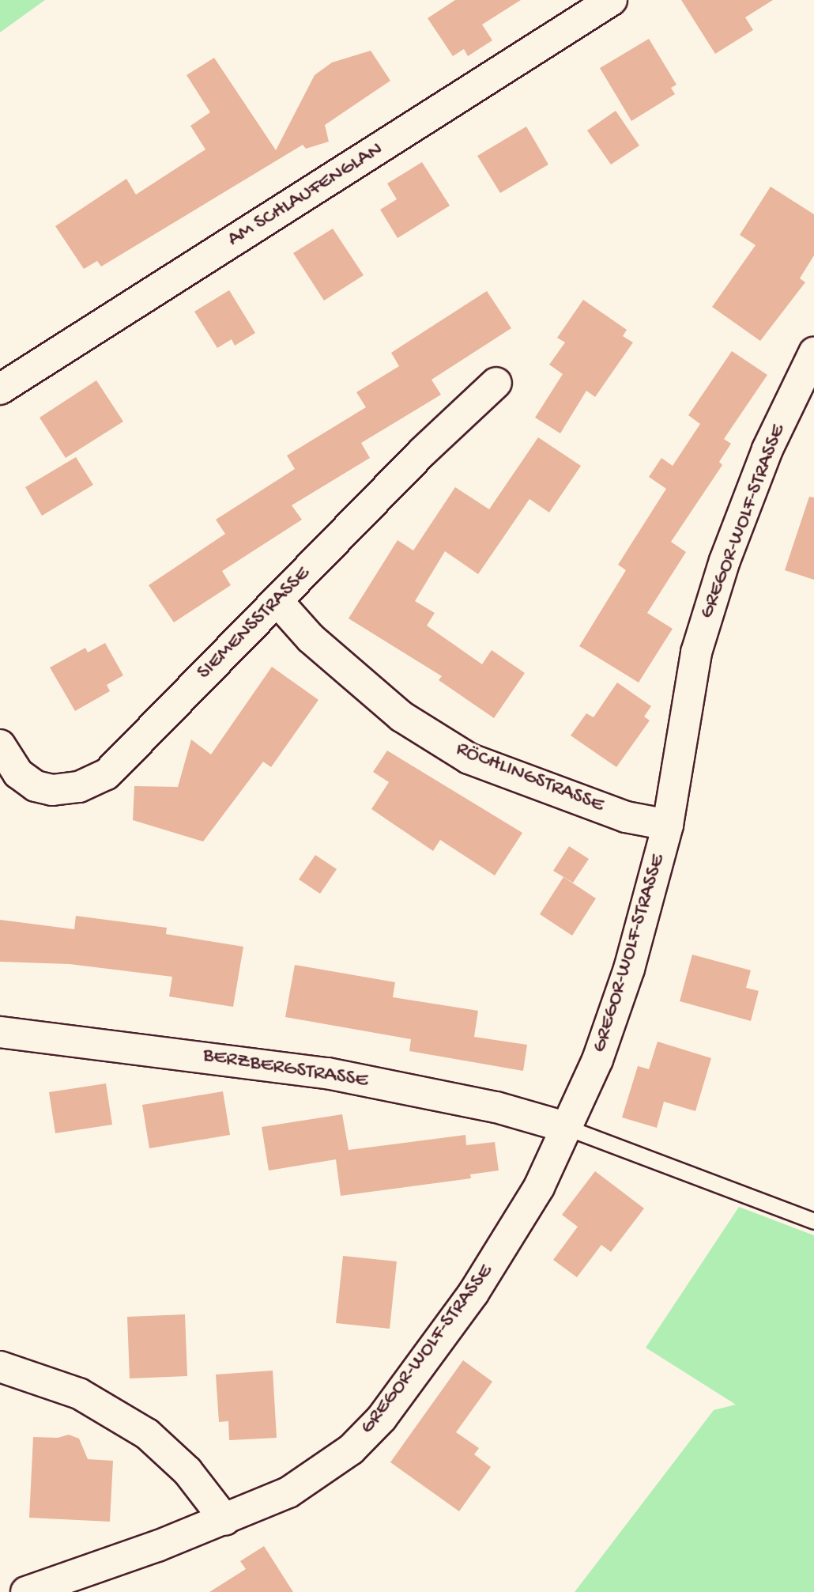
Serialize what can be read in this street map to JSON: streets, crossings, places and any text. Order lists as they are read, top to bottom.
{
  "streets": {
    "street": [
      "AM SCHLAUFENGLAN",
      "GREGOR-WOLF-STRASSE",
      "SIEMENSSTRASSE",
      "RÖCHLINGSTRASSE",
      "BERZBERGSTRASSE"
    ]
  },
  "crossings": [
    ["GREGOR-WOLF-STRASSE", "RÖCHLINGSTRASSE"],
    ["GREGOR-WOLF-STRASSE", "BERZBERGSTRASSE"],
    ["SIEMENSSTRASSE", "RÖCHLINGSTRASSE"]
  ]
}
